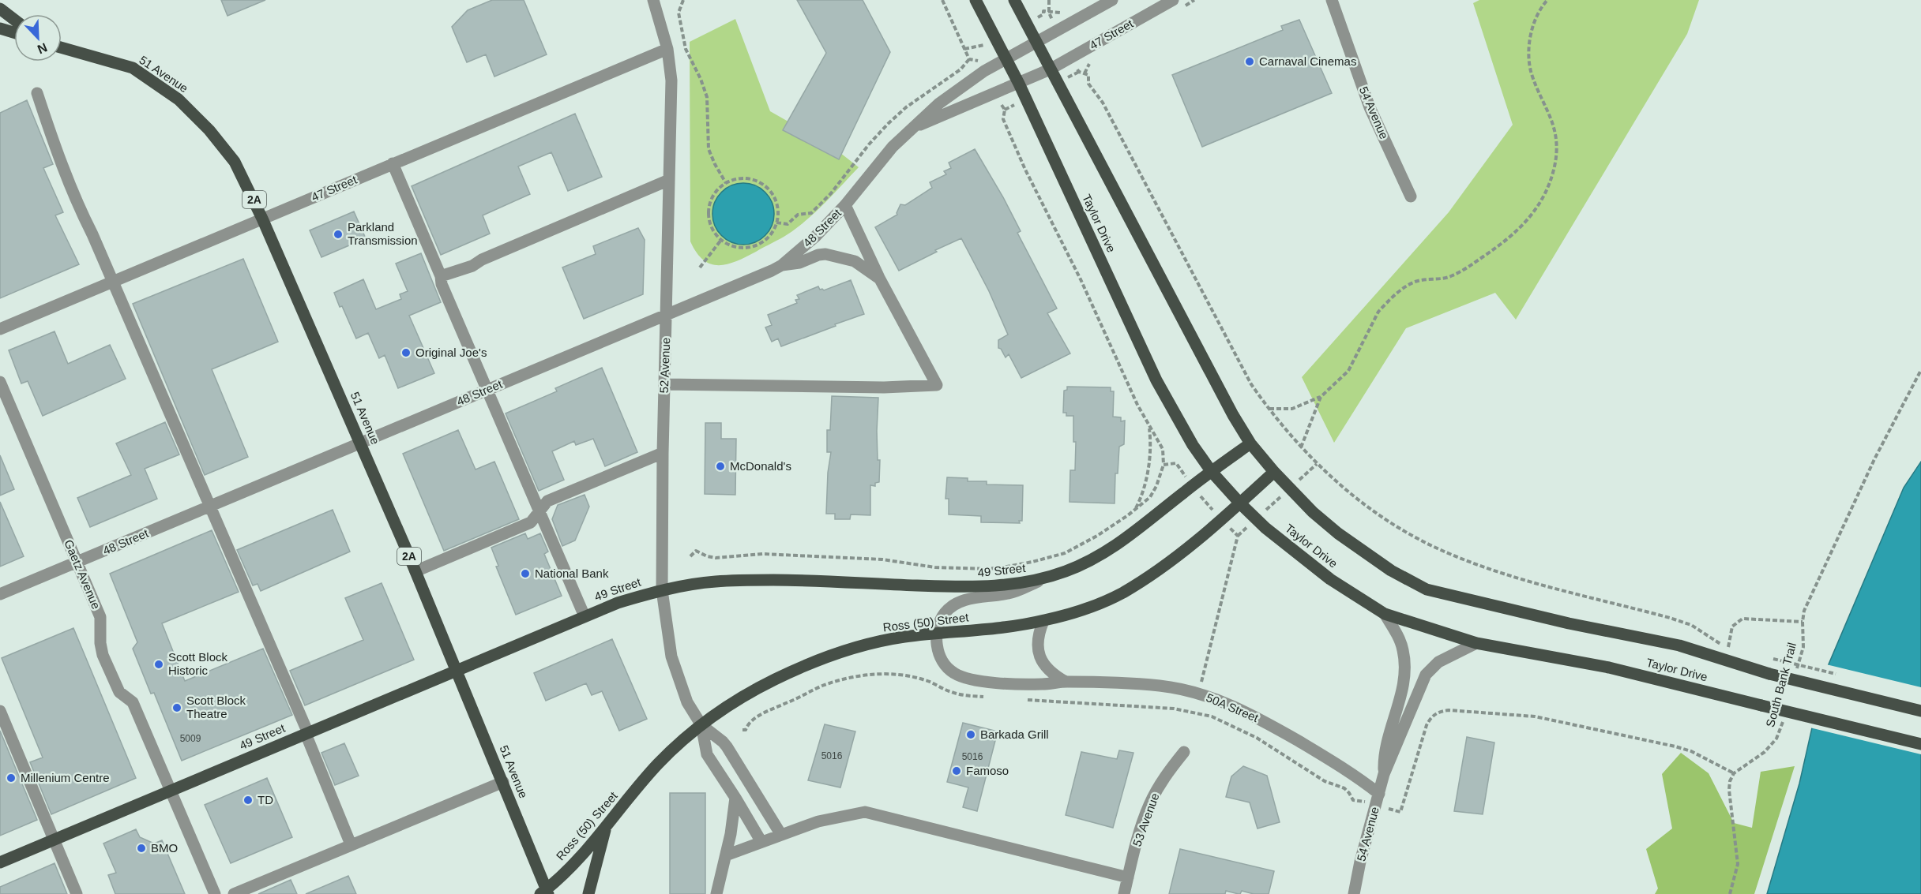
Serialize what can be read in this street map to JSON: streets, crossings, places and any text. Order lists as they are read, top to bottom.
{
  "streets": {
    "main road": [
      "51 Avenue",
      "2A",
      "Taylor Drive",
      "49 Street",
      "Ross (50) Street"
    ],
    "street": [
      "47 Street",
      "54 Avenue",
      "48 Street",
      "52 Avenue",
      "Gaetz Avenue",
      "50A Street",
      "53 Avenue"
    ],
    "path": ["South Bank Trail"]
  },
  "crossings": [
    ["47 Street", "51 Avenue"],
    ["47 Street", "Taylor Drive"],
    ["47 Street", "48 Street"],
    ["47 Street", "52 Avenue"],
    ["51 Avenue", "48 Street"],
    ["51 Avenue", "49 Street"],
    ["51 Avenue", "Ross (50) Street"],
    ["54 Avenue", "50A Street"],
    ["Taylor Drive", "48 Street"],
    ["Taylor Drive", "49 Street"],
    ["Taylor Drive", "Ross (50) Street"],
    ["48 Street", "52 Avenue"],
    ["48 Street", "Gaetz Avenue"],
    ["52 Avenue", "49 Street"],
    ["52 Avenue", "Ross (50) Street"],
    ["49 Street", "Gaetz Avenue"],
    ["Ross (50) Street", "50A Street"]
  ],
  "places": [
    "Carnaval Cinemas",
    "Parkland Transmission",
    "Original Joe's",
    "McDonald's",
    "National Bank",
    "Scott Block Historic",
    "Scott Block Theatre",
    "Barkada Grill",
    "Famoso",
    "Millenium Centre",
    "TD",
    "BMO"
  ],
  "house_numbers": ["5009", "5016", "5016"],
  "north": "bottom right"
}
